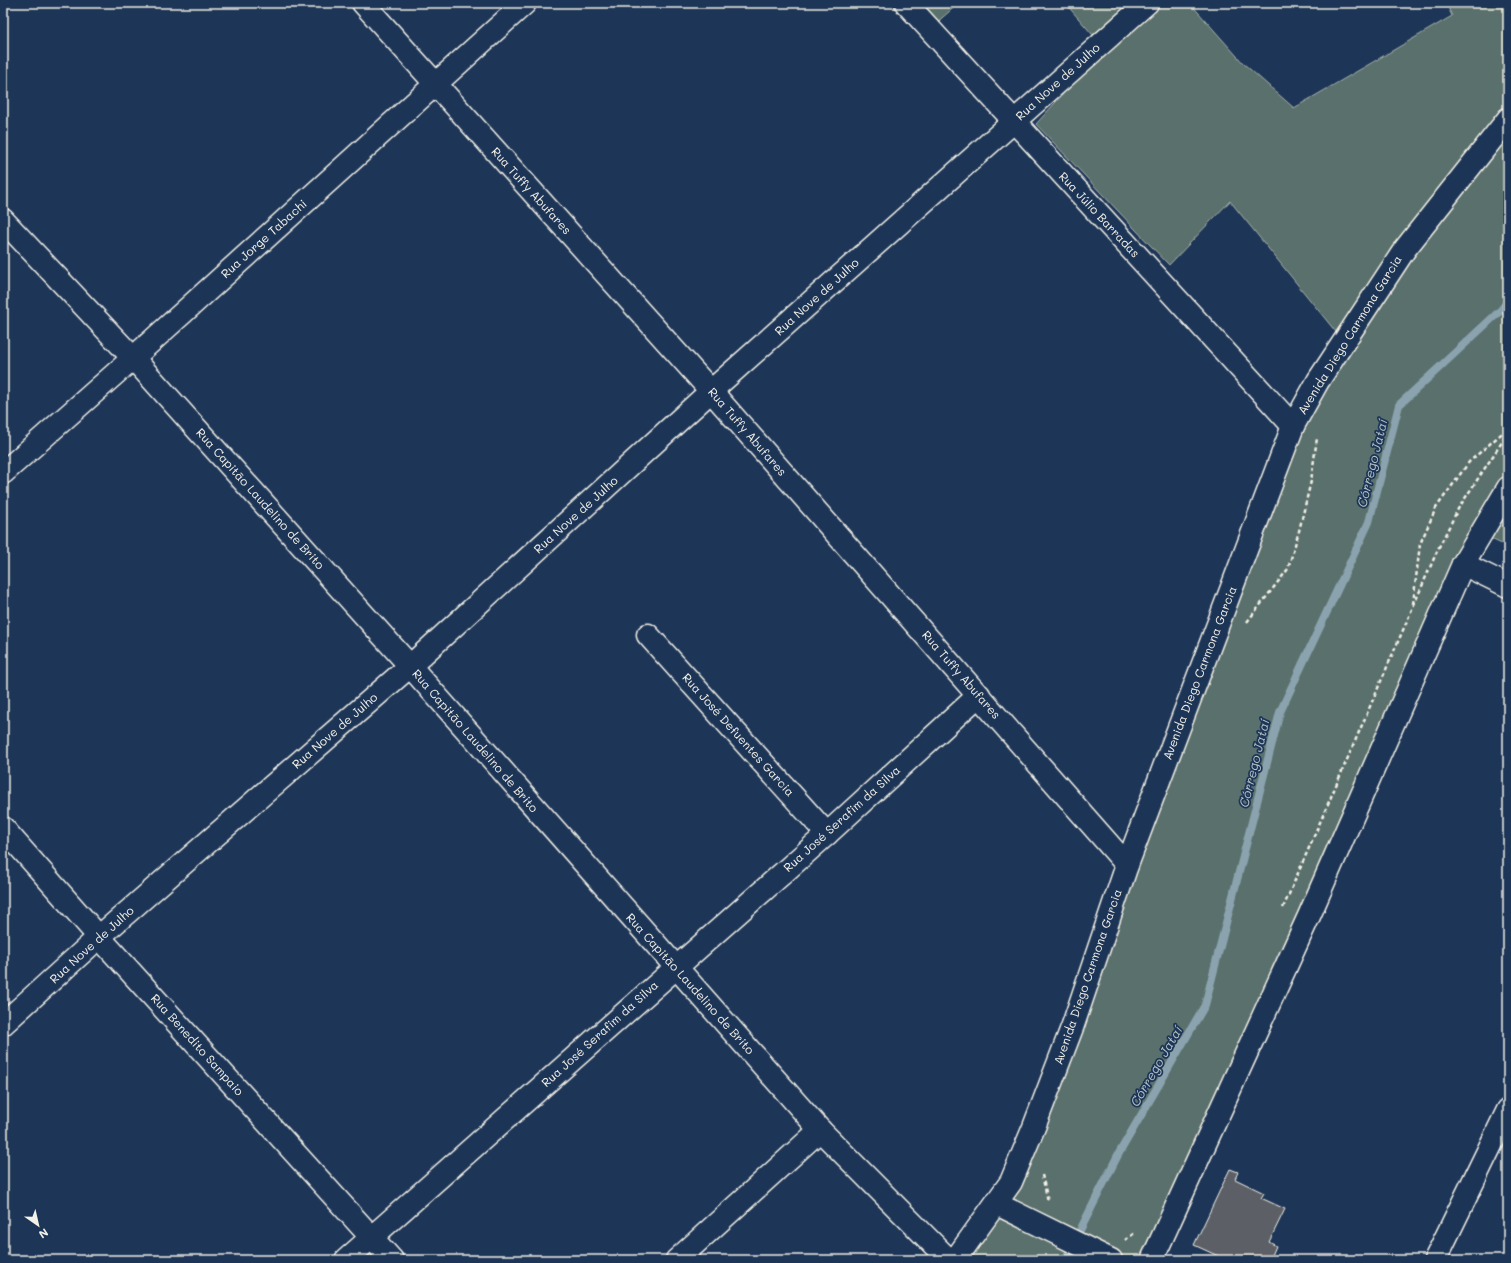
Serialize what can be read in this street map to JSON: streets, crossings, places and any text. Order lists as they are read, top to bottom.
{
  "streets": {
    "street": [
      "Rua Nove de Julho",
      "Rua Tuffy Abufares",
      "Rua Júlio Barradas",
      "Rua Jorge Tabachi",
      "Avenida Diego Carmona Garcia",
      "Rua Capitão Laudelino de Brito",
      "Rua José Defuentes Garcia",
      "Rua José Serafim da Silva",
      "Rua Benedito Sampaio"
    ]
  },
  "crossings": [
    ["Rua Nove de Julho", "Rua Tuffy Abufares"],
    ["Rua Nove de Julho", "Rua Júlio Barradas"],
    ["Rua Nove de Julho", "Rua Capitão Laudelino de Brito"],
    ["Rua Nove de Julho", "Rua Benedito Sampaio"],
    ["Rua Tuffy Abufares", "Rua Jorge Tabachi"],
    ["Rua Tuffy Abufares", "Avenida Diego Carmona Garcia"],
    ["Rua Tuffy Abufares", "Rua José Serafim da Silva"],
    ["Rua Júlio Barradas", "Avenida Diego Carmona Garcia"],
    ["Rua Jorge Tabachi", "Rua Capitão Laudelino de Brito"],
    ["Rua Capitão Laudelino de Brito", "Rua José Serafim da Silva"],
    ["Rua José Defuentes Garcia", "Rua José Serafim da Silva"],
    ["Rua José Serafim da Silva", "Rua Benedito Sampaio"]
  ],
  "water": ["Córrego Jataí"],
  "north": "bottom right"
}
